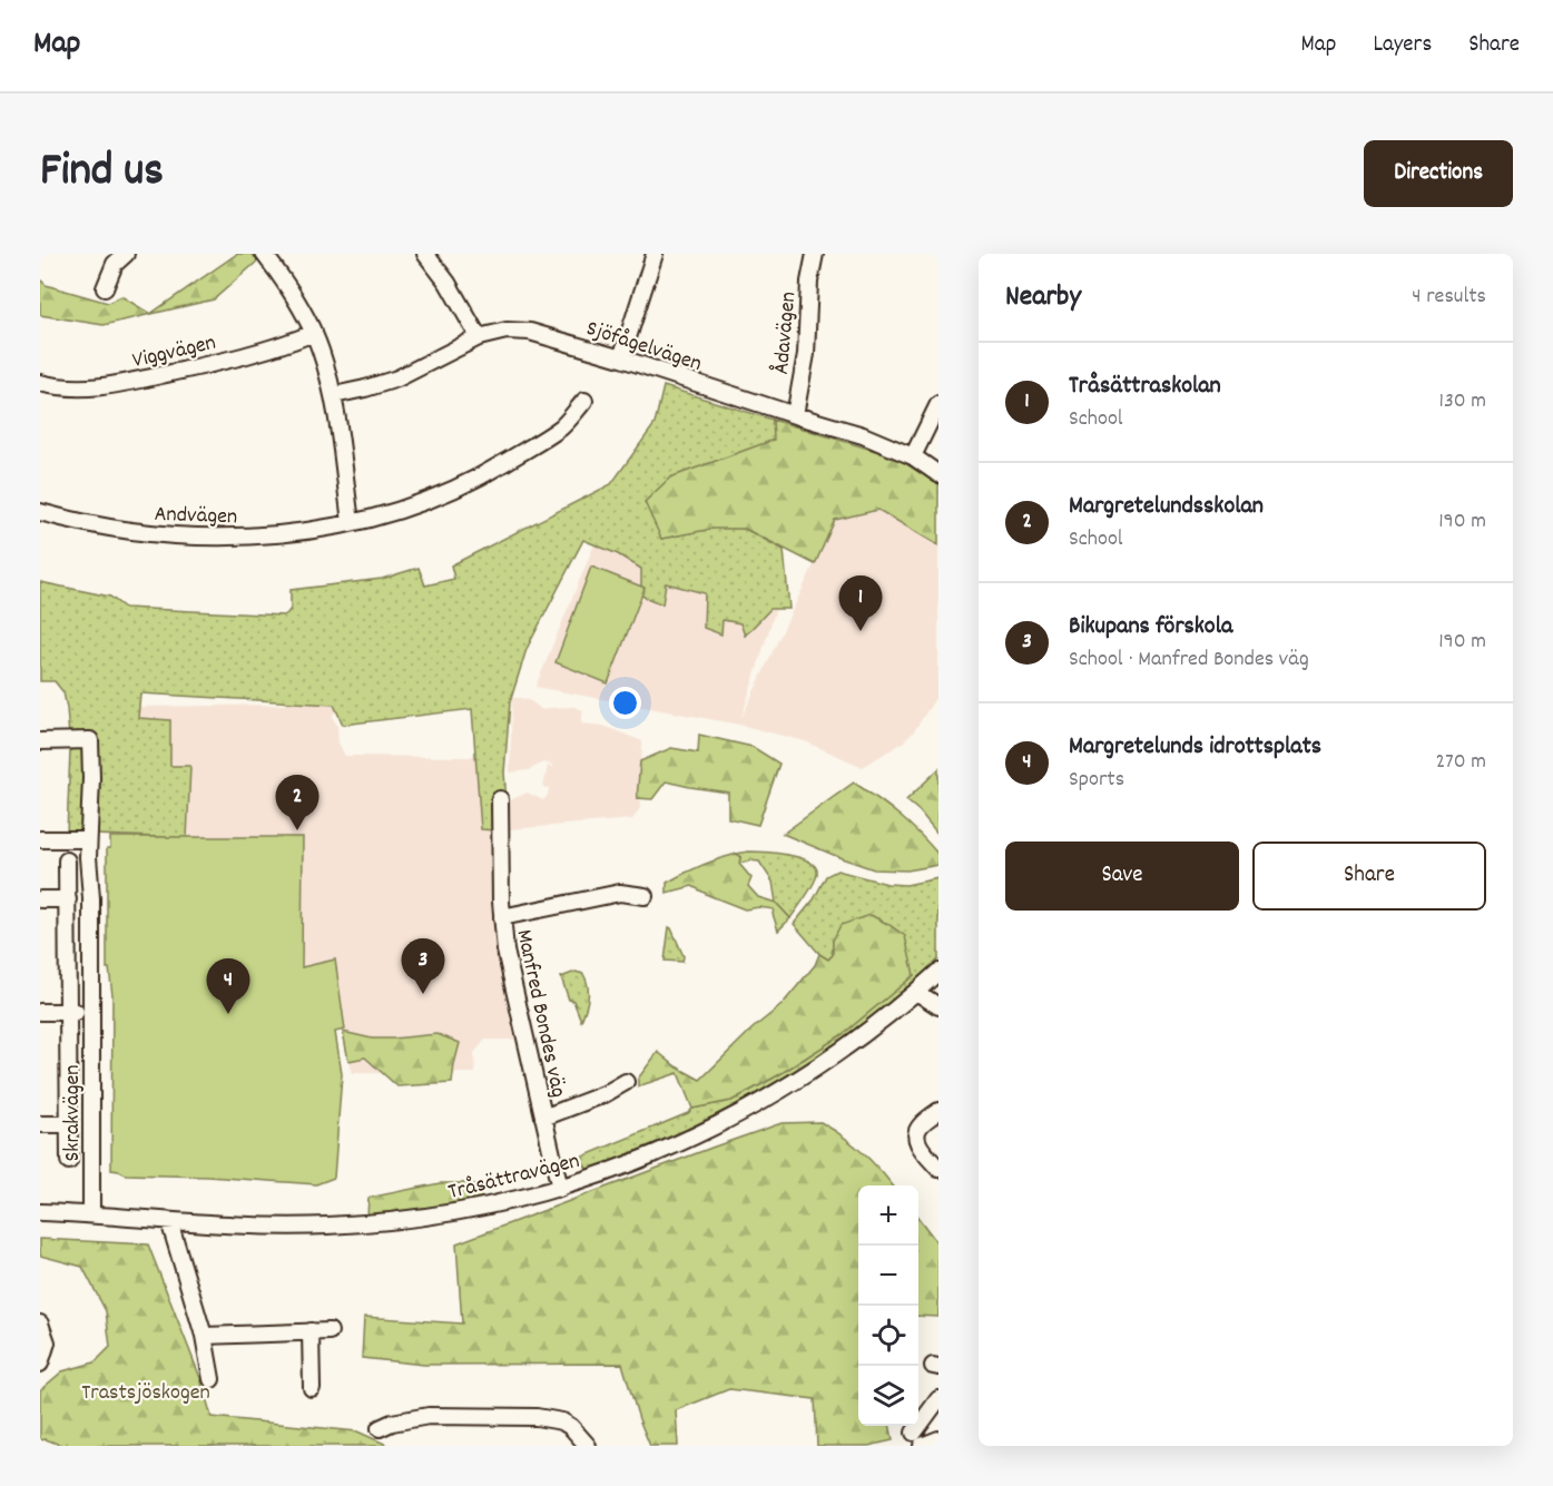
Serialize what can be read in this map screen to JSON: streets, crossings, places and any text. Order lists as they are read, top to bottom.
{
  "streets": {
    "street": [
      "Ådavägen",
      "Sjöfågelvägen",
      "Viggvägen",
      "Andvägen",
      "Manfred Bondes väg",
      "Skrakvägen",
      "Tråsättravägen"
    ]
  },
  "crossings": [
    ["Ådavägen", "Sjöfågelvägen"],
    ["Manfred Bondes väg", "Tråsättravägen"],
    ["Skrakvägen", "Tråsättravägen"]
  ],
  "parks": ["Trastsjöskogen"],
  "page": {
    "header": "Map",
    "nav": ["Map", "Layers", "Share"],
    "title": "Find us",
    "buttons": [
      "Directions",
      ["Save", "Share"]
    ],
    "heading": ["Nearby", "4 results"],
    "list": [
      {
        "mark": "1",
        "name": "Tråsättraskolan",
        "note": "School",
        "value": "130 m"
      },
      {
        "mark": "2",
        "name": "Margretelundsskolan",
        "note": "School",
        "value": "190 m"
      },
      {
        "mark": "3",
        "name": "Bikupans förskola",
        "note": "School · Manfred Bondes väg",
        "value": "190 m"
      },
      {
        "mark": "4",
        "name": "Margretelunds idrottsplats",
        "note": "Sports",
        "value": "270 m"
      }
    ],
    "pins": [
      "1",
      "2",
      "3",
      "4"
    ],
    "map_buttons": ["+", "−"]
  }
}
